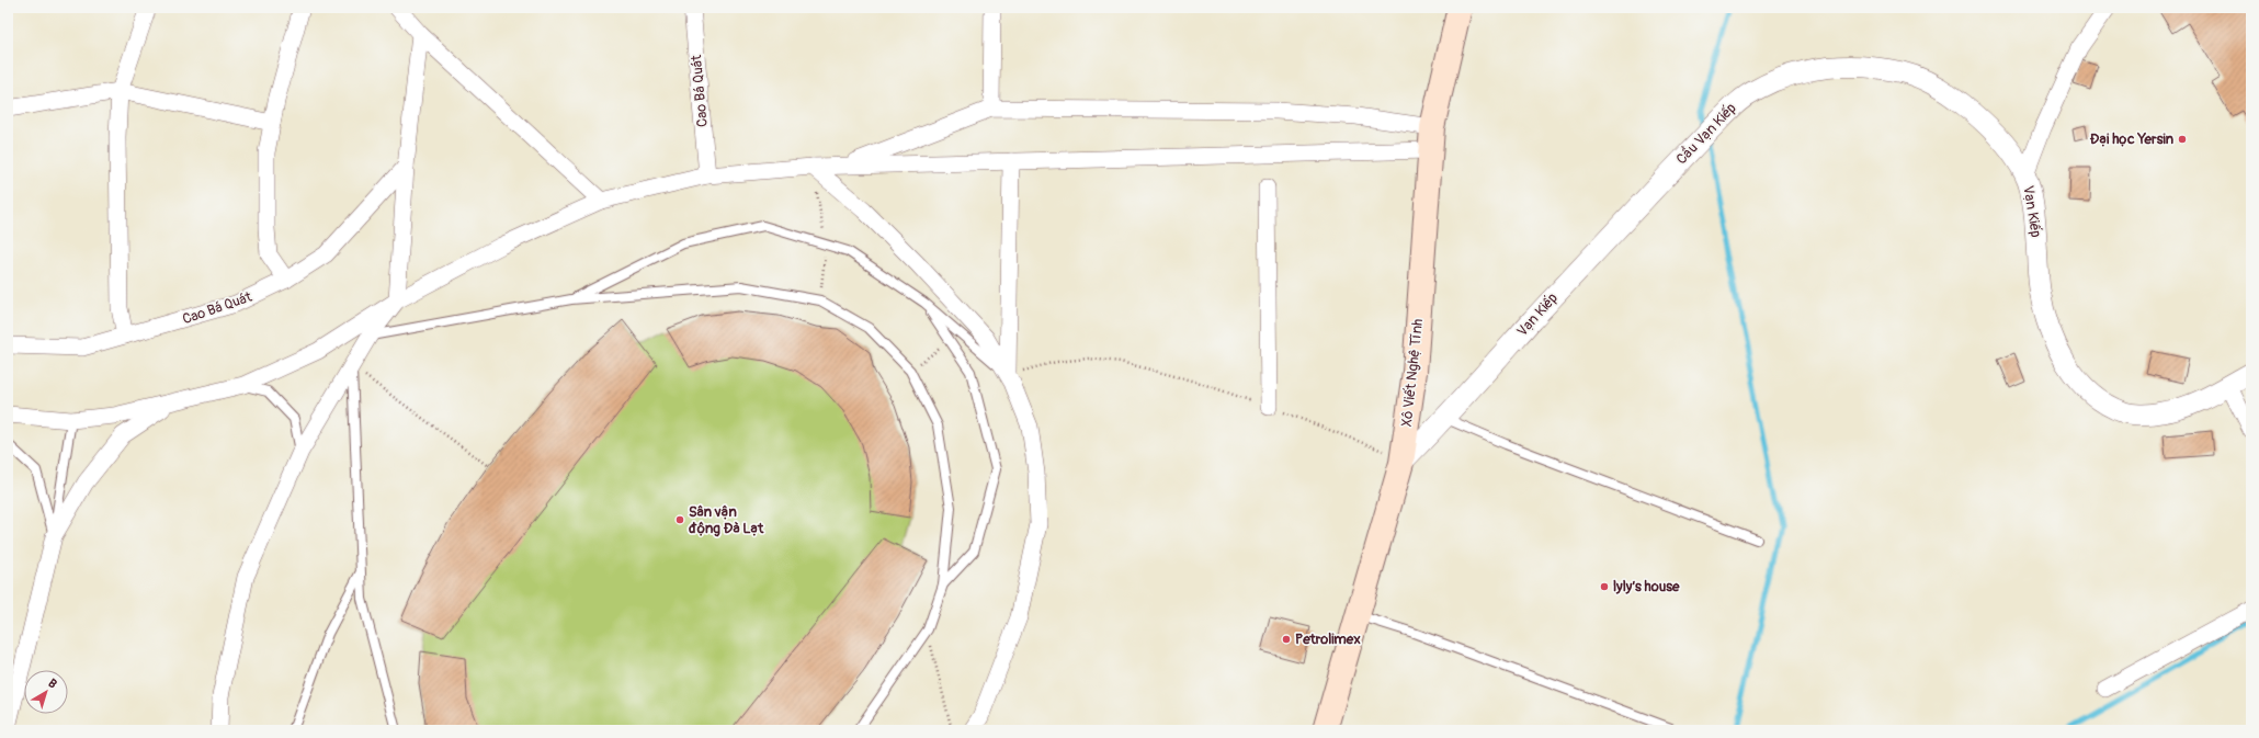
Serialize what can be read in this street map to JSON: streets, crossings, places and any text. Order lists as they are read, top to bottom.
{
  "streets": {
    "main road": ["Xô Viết Nghệ Tĩnh"],
    "street": ["Cao Bá Quát", "Cầu Vạn Kiếp", "Vạn Kiếp"]
  },
  "crossings": [
    ["Cầu Vạn Kiếp", "Vạn Kiếp"],
    ["Vạn Kiếp", "Xô Viết Nghệ Tĩnh"]
  ],
  "places": [
    "Đại học Yersin",
    "Sân vận động Đà Lạt",
    "lyly’s house",
    "Petrolimex"
  ],
  "north": "top right"
}
